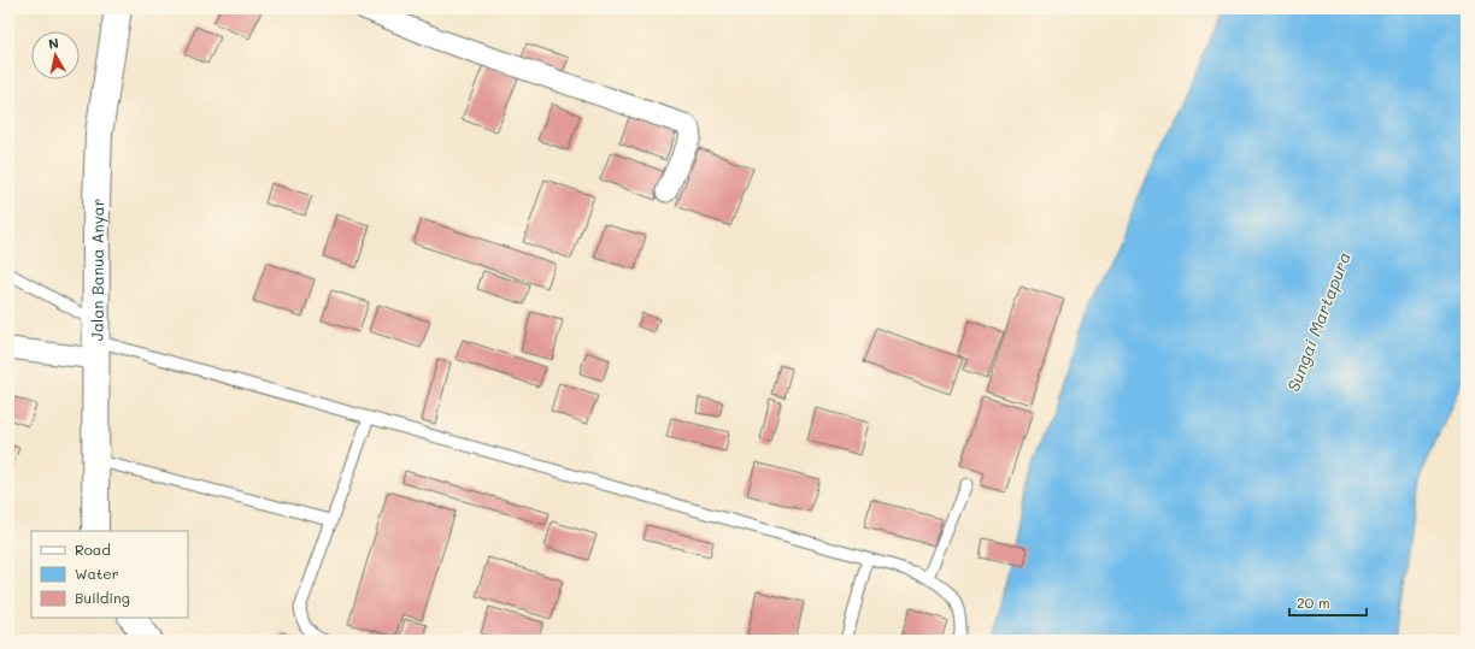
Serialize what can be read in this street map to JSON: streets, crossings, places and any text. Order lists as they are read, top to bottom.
{
  "streets": {
    "street": ["Jalan Banua Anyar"]
  },
  "water": ["Sungai Martapura"],
  "legend": ["Road", "Water", "Building"],
  "scale_bar": "20 m",
  "north": "top"
}
